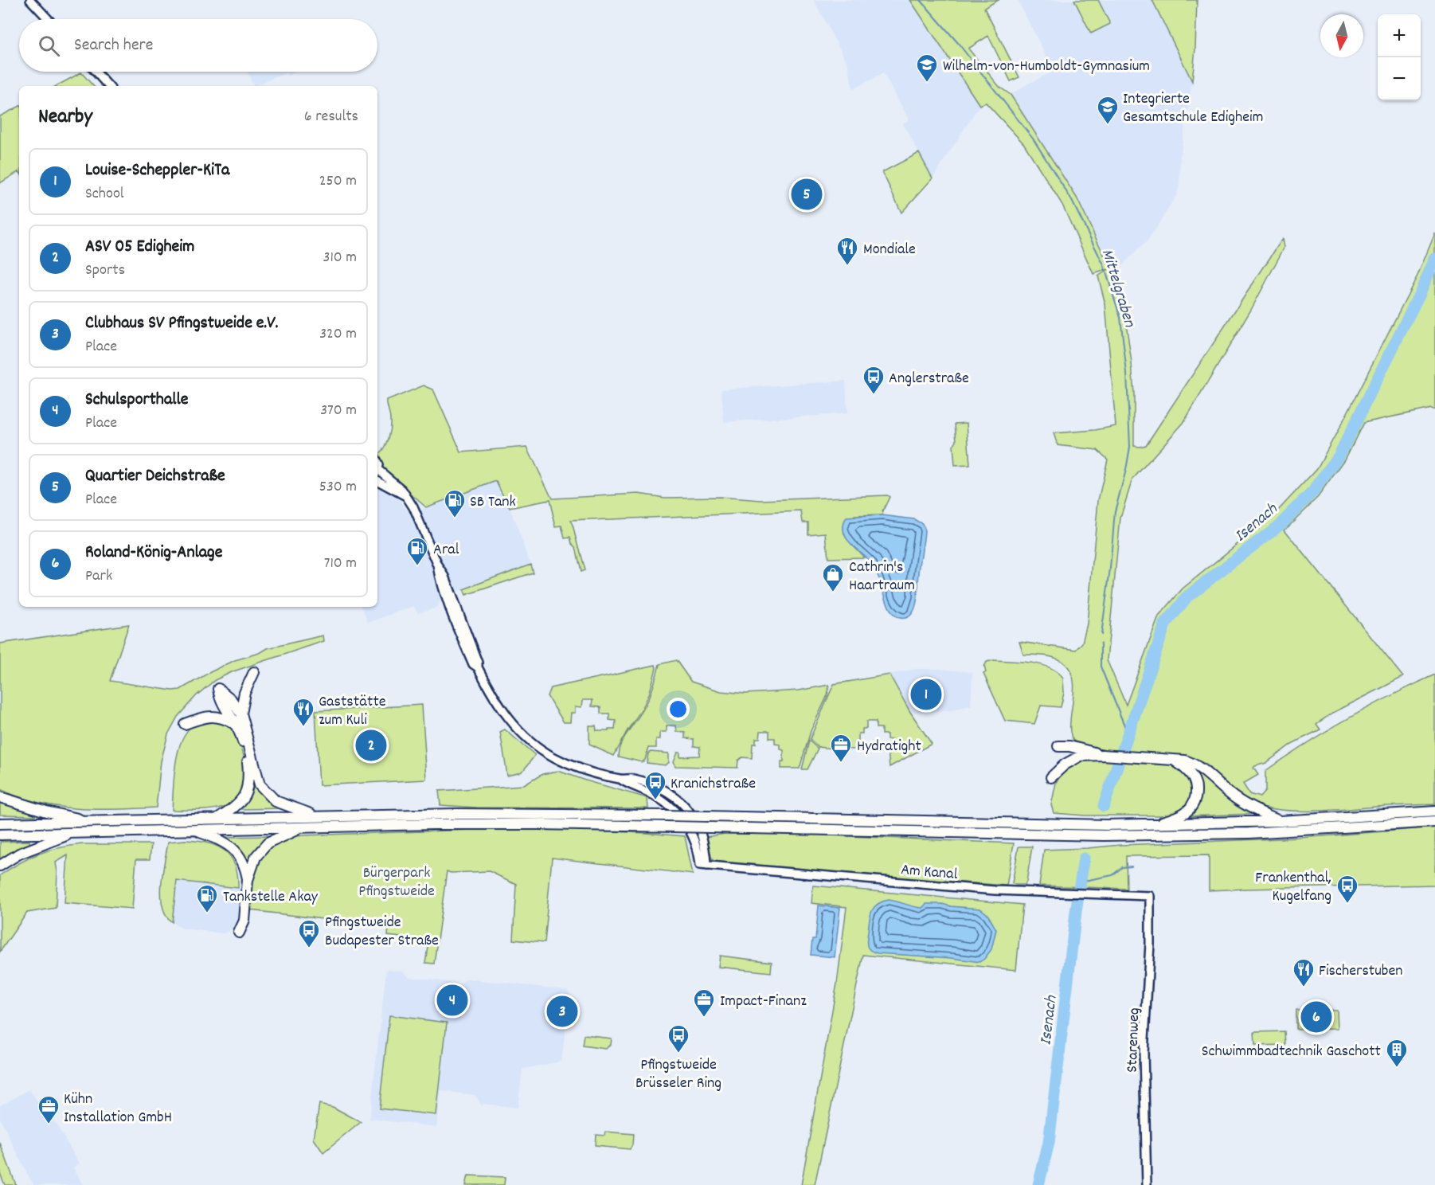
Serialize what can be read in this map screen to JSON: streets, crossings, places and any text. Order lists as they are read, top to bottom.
{
  "streets": {
    "street": ["Am Kanal", "Starenweg"]
  },
  "crossings": [
    ["Am Kanal", "Starenweg"]
  ],
  "water": ["Mittelgraben", "Isenach"],
  "parks": ["Bürgerpark Pfingstweide"],
  "places": {
    "school or university": ["Wilhelm-von-Humboldt-Gymnasium", "Integrierte Gesamtschule Edigheim"],
    "restaurant": ["Mondiale", "Gaststätte zum Kuli", "Fischerstuben"],
    "bus stop": [
      "Anglerstraße",
      "Kranichstraße",
      "Frankenthal, Kugelfang",
      "Pfingstweide Budapester Straße",
      "Pfingstweide Brüsseler Ring"
    ],
    "fuel station": ["SB Tank", "Aral", "Tankstelle Akay"],
    "shop": ["Cathrin's Haartraum"],
    "office": ["Hydratight", "Impact-Finanz", "Kühn Installation GmbH"],
    "building": ["Schwimmbadtechnik Gaschott"]
  },
  "north": "bottom",
  "page": {
    "map_buttons": ["+", "−"],
    "search": "Search here",
    "heading": ["Nearby", "6 results"],
    "list": [
      {
        "mark": "1",
        "name": "Louise-Scheppler-KiTa",
        "note": "School",
        "value": "250 m"
      },
      {
        "mark": "2",
        "name": "ASV 05 Edigheim",
        "note": "Sports",
        "value": "310 m"
      },
      {
        "mark": "3",
        "name": "Clubhaus SV Pfingstweide e.V.",
        "note": "Place",
        "value": "320 m"
      },
      {
        "mark": "4",
        "name": "Schulsporthalle",
        "note": "Place",
        "value": "370 m"
      },
      {
        "mark": "5",
        "name": "Quartier Deichstraße",
        "note": "Place",
        "value": "530 m"
      },
      {
        "mark": "6",
        "name": "Roland-König-Anlage",
        "note": "Park",
        "value": "710 m"
      }
    ],
    "pins": [
      "5",
      "1",
      "2",
      "4",
      "3",
      "6"
    ]
  }
}
